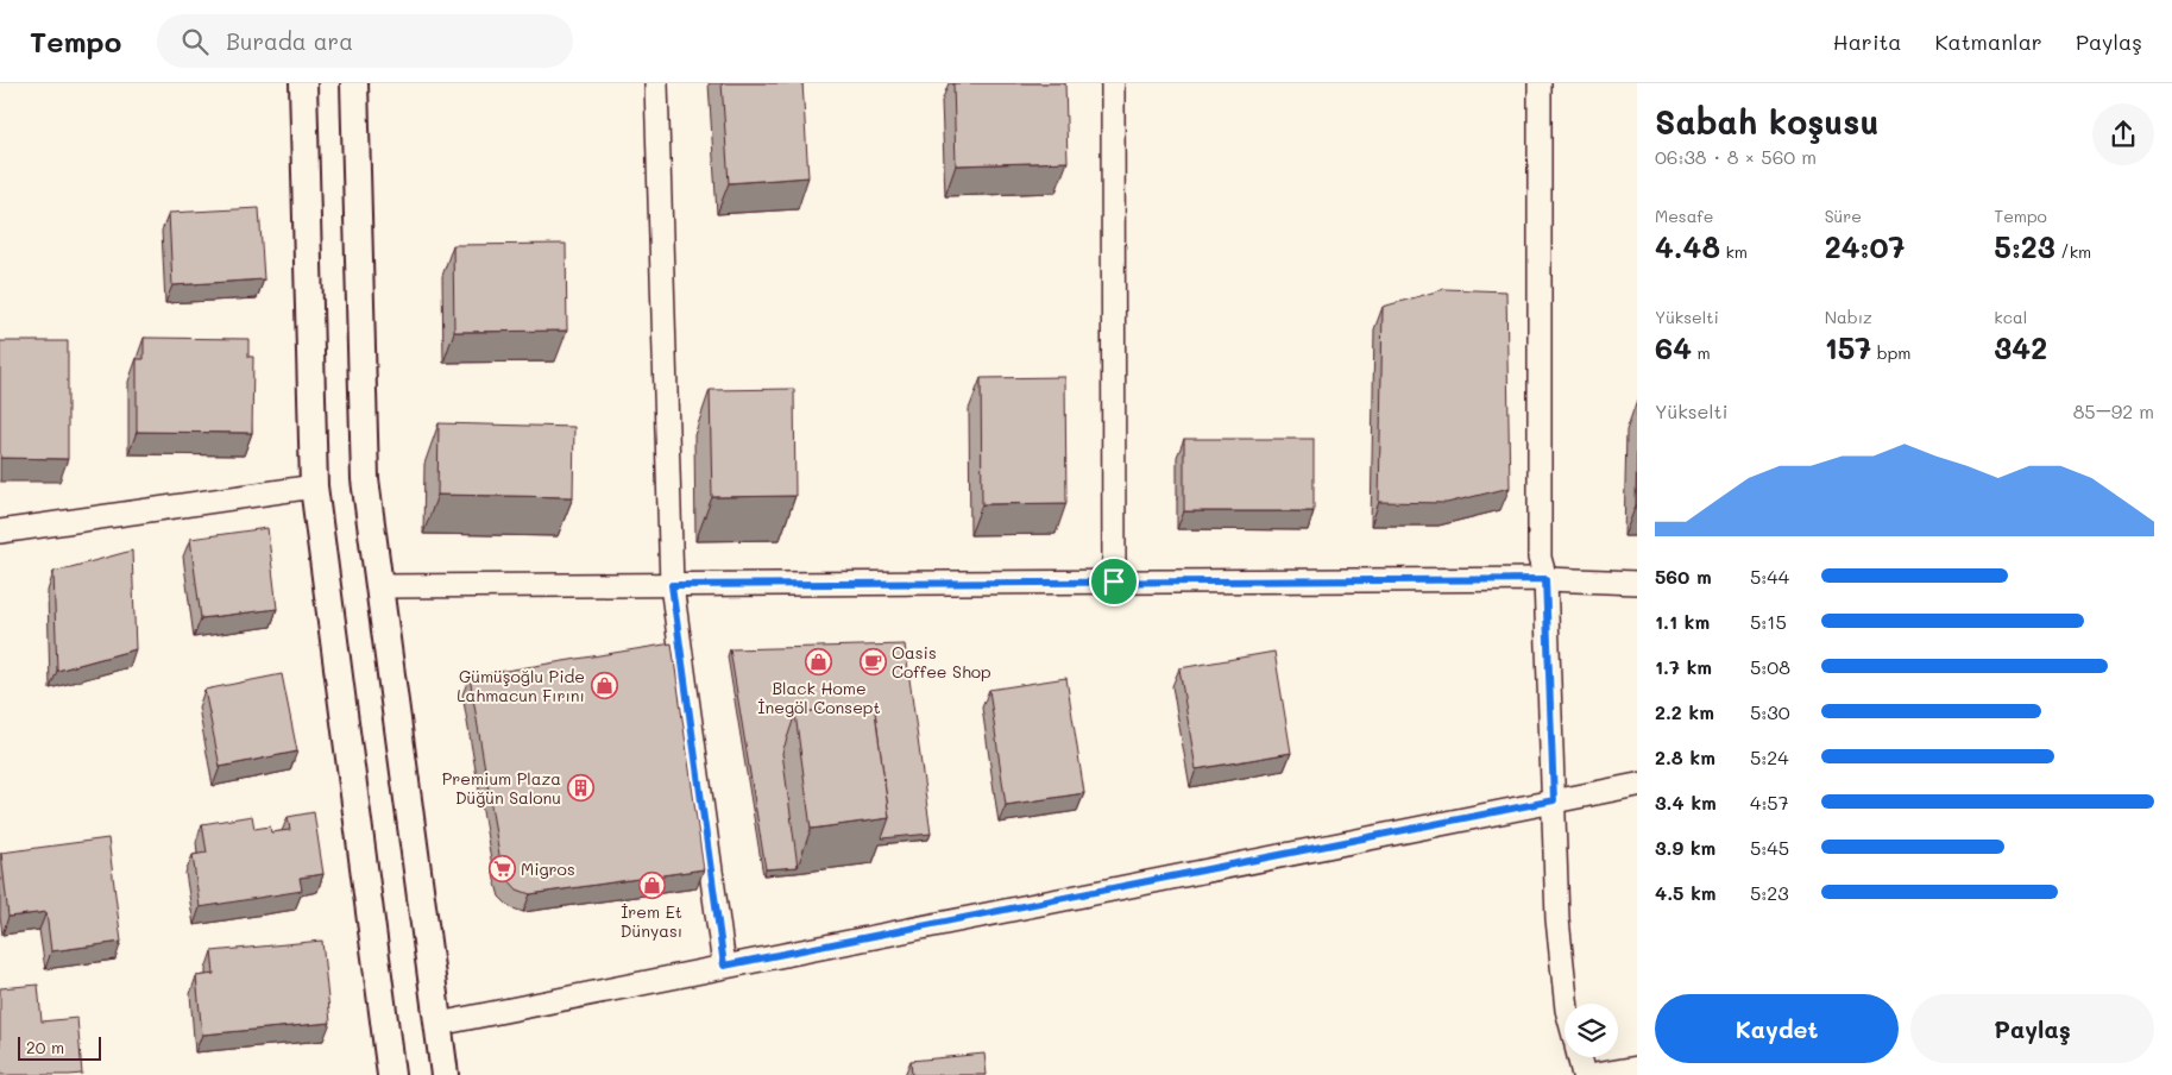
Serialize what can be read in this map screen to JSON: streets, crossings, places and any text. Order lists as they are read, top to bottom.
{
  "places": {
    "shop": ["Black Home İnegöl Consept", "Gümüşoğlu Pide Lahmacun Fırını", "İrem Et Dünyası"],
    "cafe": ["Oasis Coffee Shop"],
    "building": ["Premium Plaza Düğün Salonu"],
    "supermarket": ["Migros"]
  },
  "scale_bar": "20 m",
  "page": {
    "header": "Tempo",
    "search": "Burada ara",
    "nav": ["Harita", "Katmanlar", "Paylaş"],
    "heading": ["Sabah koşusu", "06:38 · 8 × 560 m"],
    "stats": [
      ["Mesafe", "4.48 km"],
      ["Süre", "24:07"],
      ["Tempo", "5:23 /km"],
      ["Yükselti", "64 m"],
      ["Nabız", "157 bpm"],
      ["kcal", "342"]
    ],
    "chart": ["Yükselti", "85–92 m"],
    "list": [
      {
        "name": "560 m",
        "note": "5:44"
      },
      {
        "name": "1.1 km",
        "note": "5:15"
      },
      {
        "name": "1.7 km",
        "note": "5:08"
      },
      {
        "name": "2.2 km",
        "note": "5:30"
      },
      {
        "name": "2.8 km",
        "note": "5:24"
      },
      {
        "name": "3.4 km",
        "note": "4:57"
      },
      {
        "name": "3.9 km",
        "note": "5:45"
      },
      {
        "name": "4.5 km",
        "note": "5:23"
      }
    ],
    "buttons": ["Kaydet", "Paylaş"],
    "scale": "20 m"
  }
}
